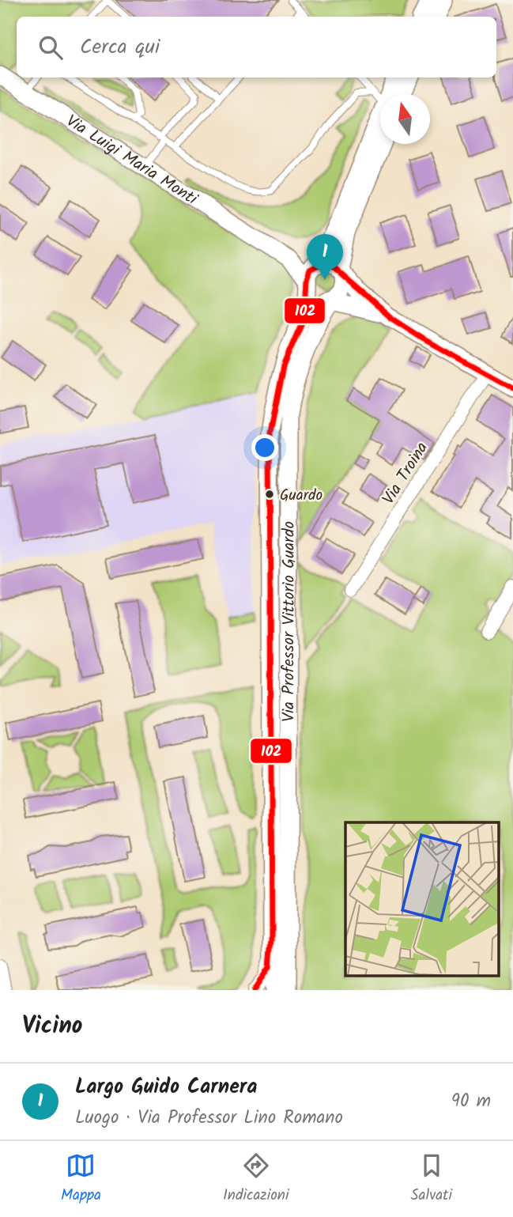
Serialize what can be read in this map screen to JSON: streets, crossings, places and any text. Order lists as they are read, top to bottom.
{
  "streets": {
    "street": ["Via Luigi Maria Monti", "Via Troina", "Via Professor Vittorio Guardo"]
  },
  "crossings": [
    ["Via Luigi Maria Monti", "Via Professor Vittorio Guardo"]
  ],
  "places": ["Guardo"],
  "lines": ["transit line 102"],
  "north": "top",
  "page": {
    "search": "Cerca qui",
    "pins": "1",
    "heading": "Vicino",
    "list": [
      {
        "mark": "1",
        "name": "Largo Guido Carnera",
        "note": "Luogo · Via Professor Lino Romano",
        "value": "90 m"
      }
    ],
    "nav": ["Mappa", "Indicazioni", "Salvati"]
  }
}
